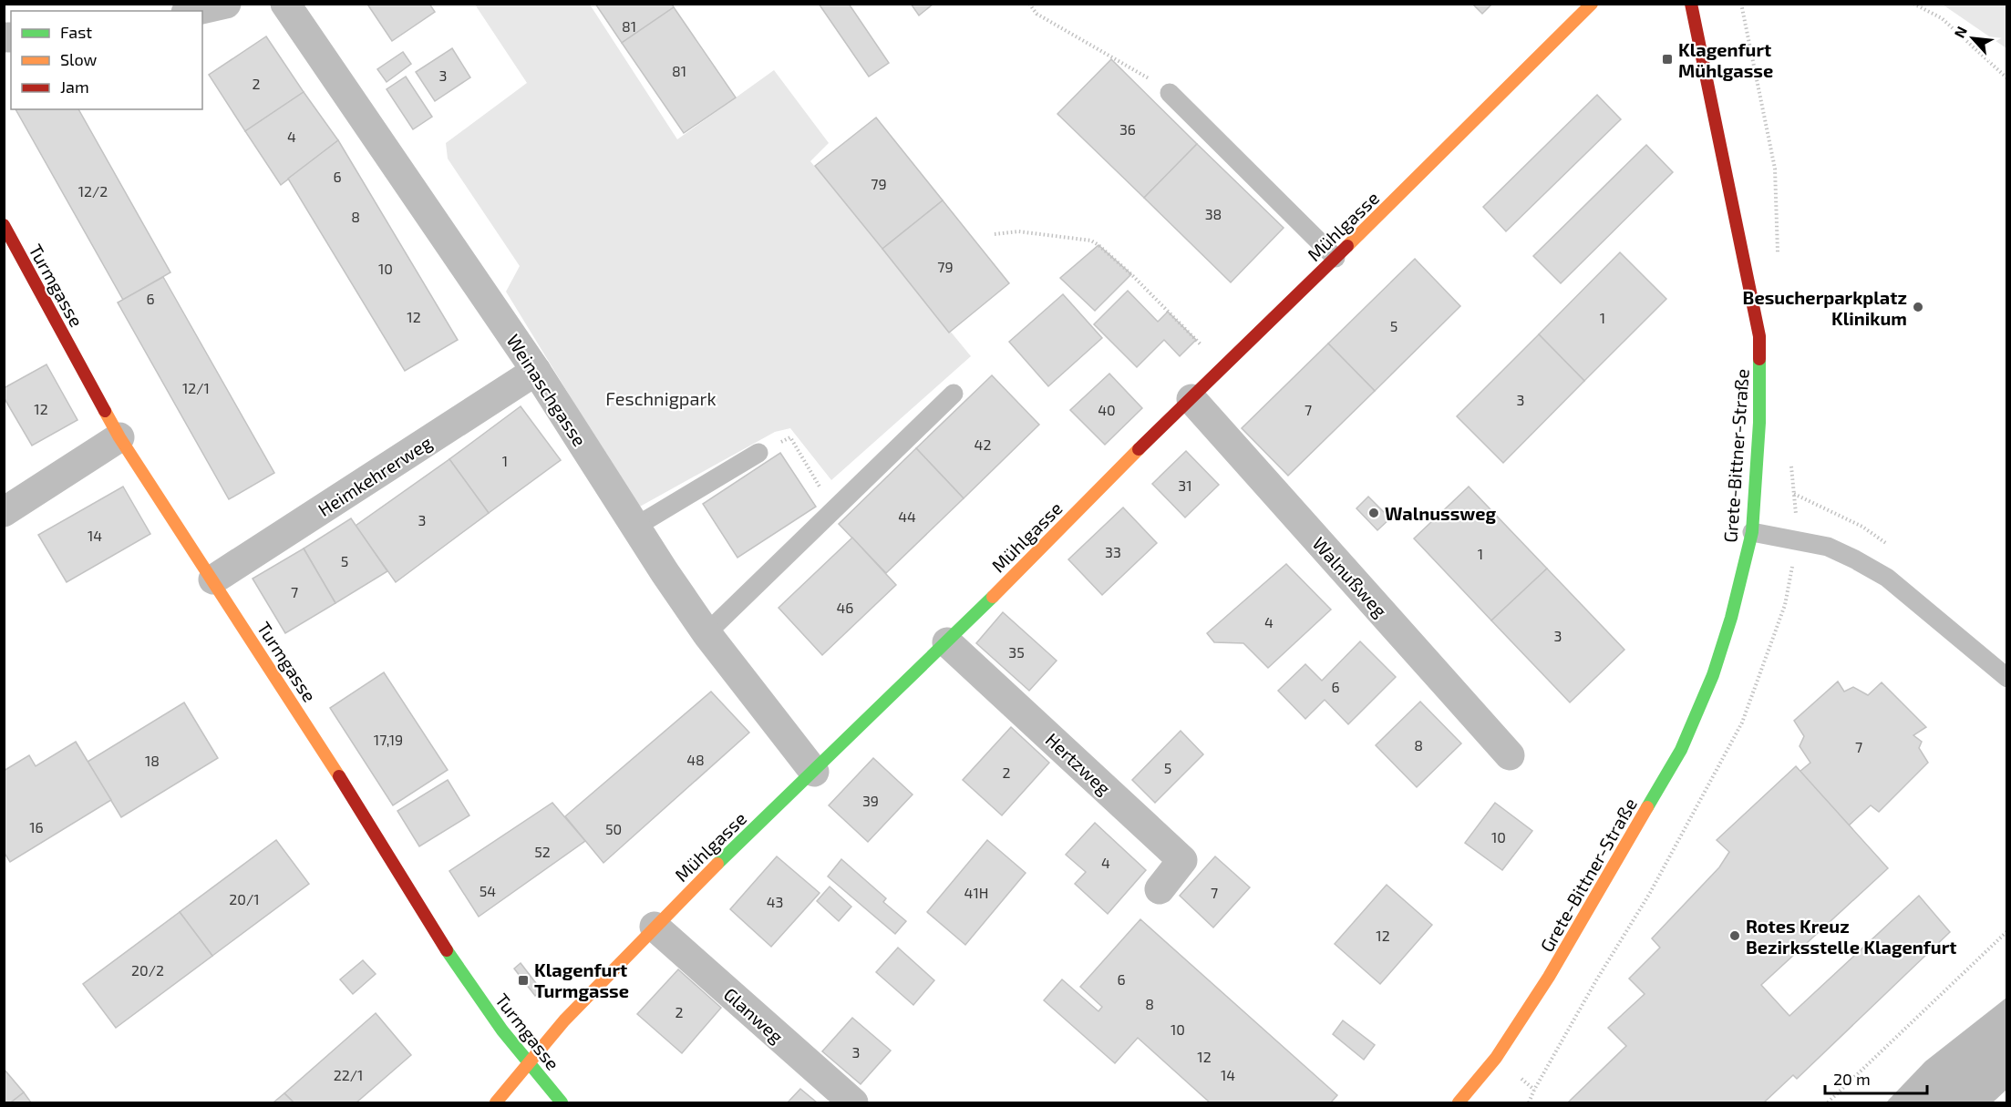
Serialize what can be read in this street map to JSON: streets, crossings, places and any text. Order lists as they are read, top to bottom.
{
  "streets": {
    "street": [
      "Mühlgasse",
      "Turmgasse",
      "Weinaschgasse",
      "Grete-Bittner-Straße",
      "Heimkehrerweg",
      "Walnußweg",
      "Hertzweg",
      "Glanweg"
    ]
  },
  "crossings": [
    ["Mühlgasse", "Turmgasse"],
    ["Mühlgasse", "Weinaschgasse"],
    ["Mühlgasse", "Walnußweg"],
    ["Mühlgasse", "Hertzweg"],
    ["Mühlgasse", "Glanweg"],
    ["Turmgasse", "Heimkehrerweg"],
    ["Weinaschgasse", "Heimkehrerweg"]
  ],
  "parks": ["Feschnigpark"],
  "places": {
    "transit": ["Klagenfurt Mühlgasse", "Klagenfurt Turmgasse"],
    "other": ["Besucherparkplatz Klinikum", "Walnussweg", "Rotes Kreuz Bezirksstelle Klagenfurt"]
  },
  "house_numbers": [
    "81",
    "81",
    "3",
    "2",
    "36",
    "4",
    "6",
    "79",
    "12/2",
    "38",
    "8",
    "79",
    "10",
    "6",
    "12",
    "1",
    "5",
    "12/1",
    "3",
    "12",
    "40",
    "7",
    "42",
    "1",
    "31",
    "44",
    "3",
    "14",
    "33",
    "1",
    "5",
    "7",
    "46",
    "4",
    "3",
    "35",
    "6",
    "17,19",
    "8",
    "7",
    "48",
    "18",
    "5",
    "2",
    "39",
    "16",
    "50",
    "10",
    "52",
    "4",
    "54",
    "41H",
    "7",
    "20/1",
    "43",
    "12",
    "20/2",
    "6",
    "8",
    "2",
    "10",
    "3",
    "12",
    "22/1",
    "14"
  ],
  "legend": ["Fast", "Slow", "Jam"],
  "scale_bar": "20 m",
  "north": "top left"
}
